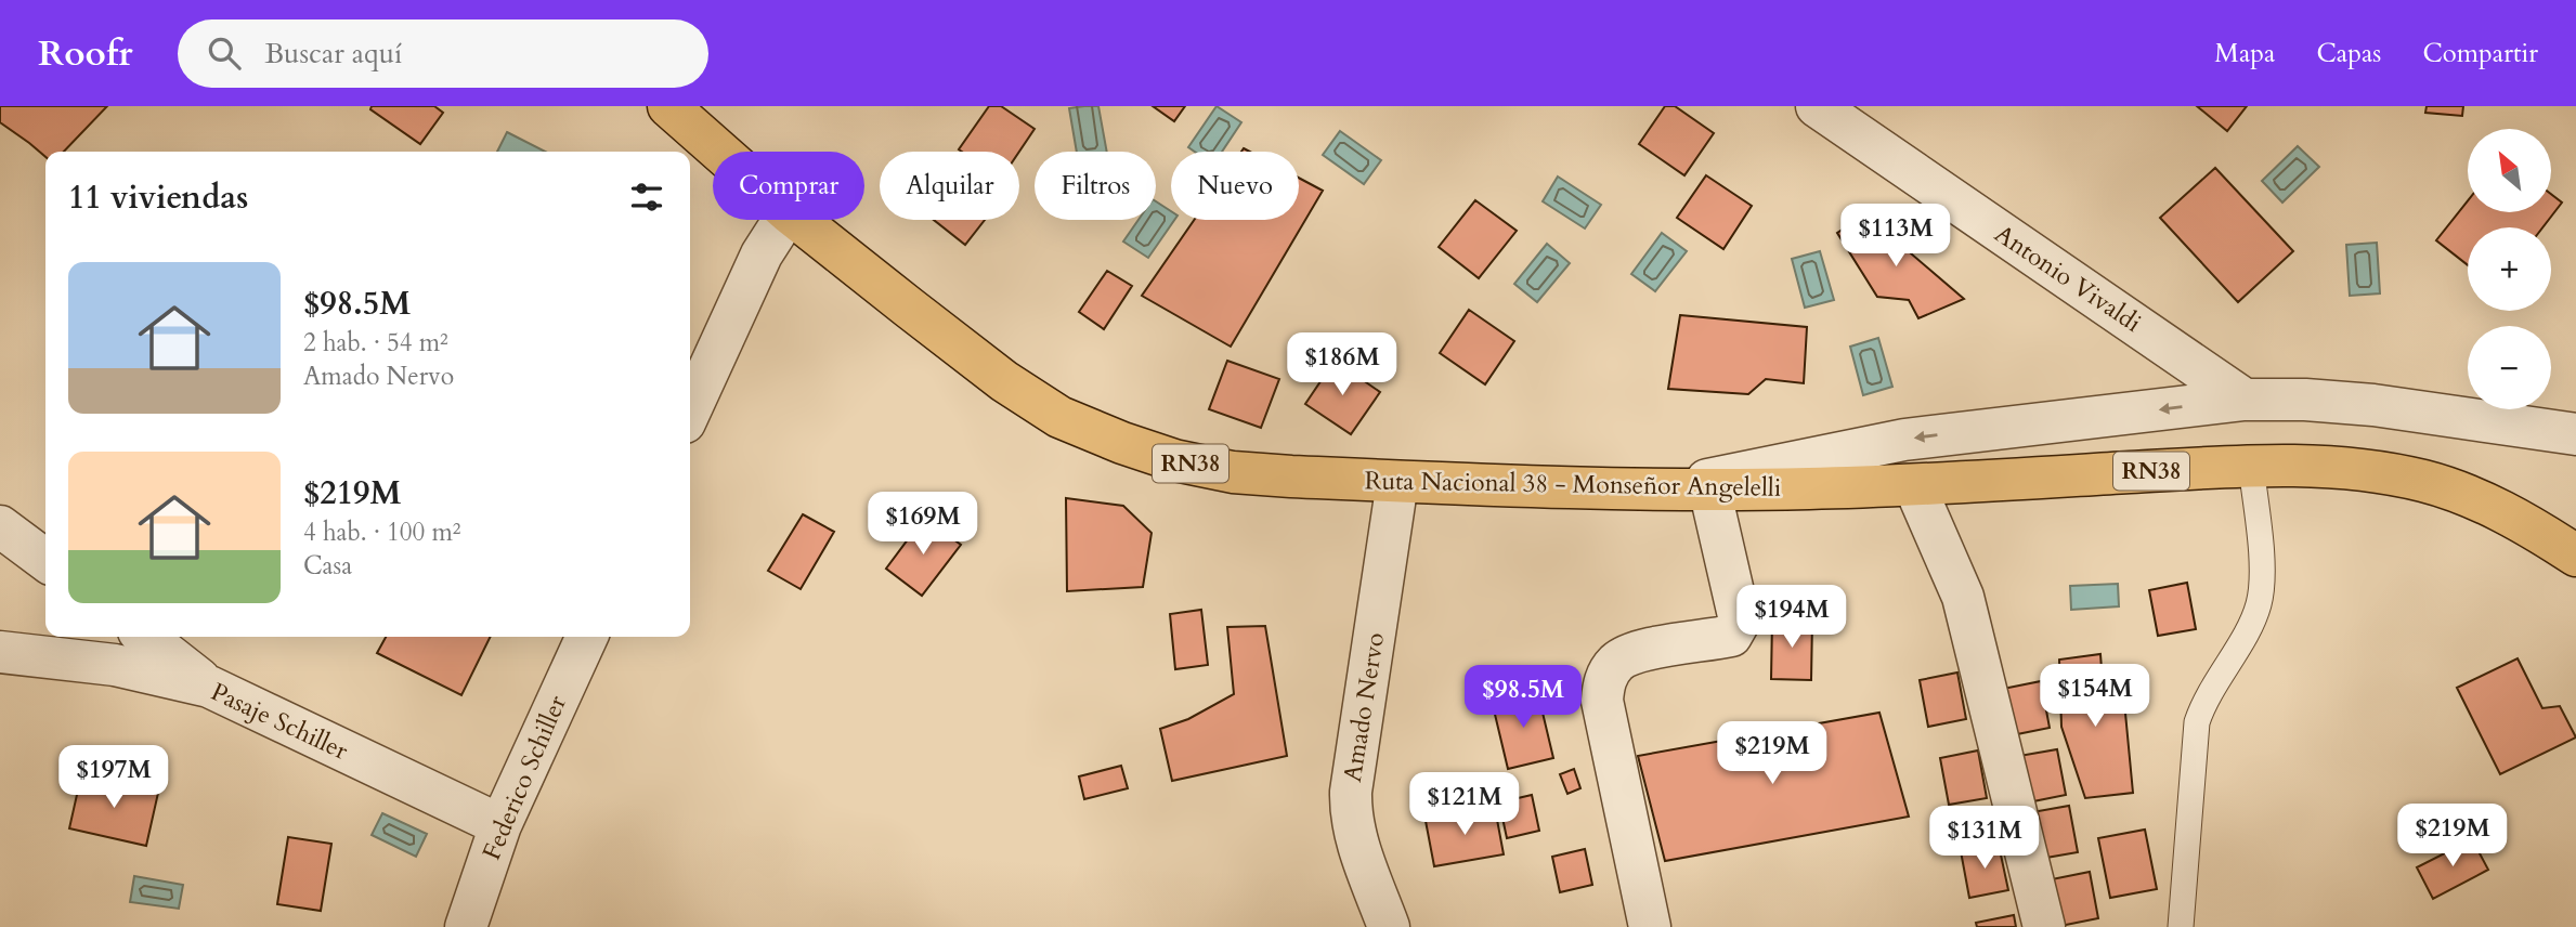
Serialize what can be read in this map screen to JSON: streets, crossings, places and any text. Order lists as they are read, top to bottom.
{
  "streets": {
    "main road": ["RN38", "Ruta Nacional 38 - Monseñor Angelelli"],
    "street": [
      "Antonio Vivaldi",
      "Amado Nervo",
      "Pasaje Schiller",
      "Federico Schiller"
    ]
  },
  "crossings": [
    ["Ruta Nacional 38 - Monseñor Angelelli", "Amado Nervo"],
    ["Pasaje Schiller", "Federico Schiller"]
  ],
  "north": "top left",
  "page": {
    "header": "Roofr",
    "search": "Buscar aquí",
    "nav": ["Mapa", "Capas", "Compartir"],
    "map_buttons": ["+", "−"],
    "chip": [
      "Comprar",
      "Alquilar",
      "Filtros",
      "Nuevo"
    ],
    "heading": "11 viviendas",
    "price": [
      "$113M",
      "$186M",
      "$169M",
      "$194M",
      "$154M",
      "$98.5M",
      "$219M",
      "$197M",
      "$121M",
      "$219M",
      "$131M"
    ],
    "list": [
      {
        "name": "$98.5M",
        "note": "2 hab. · 54 m² · Amado Nervo"
      },
      {
        "name": "$219M",
        "note": "4 hab. · 100 m² · Casa"
      }
    ]
  }
}
